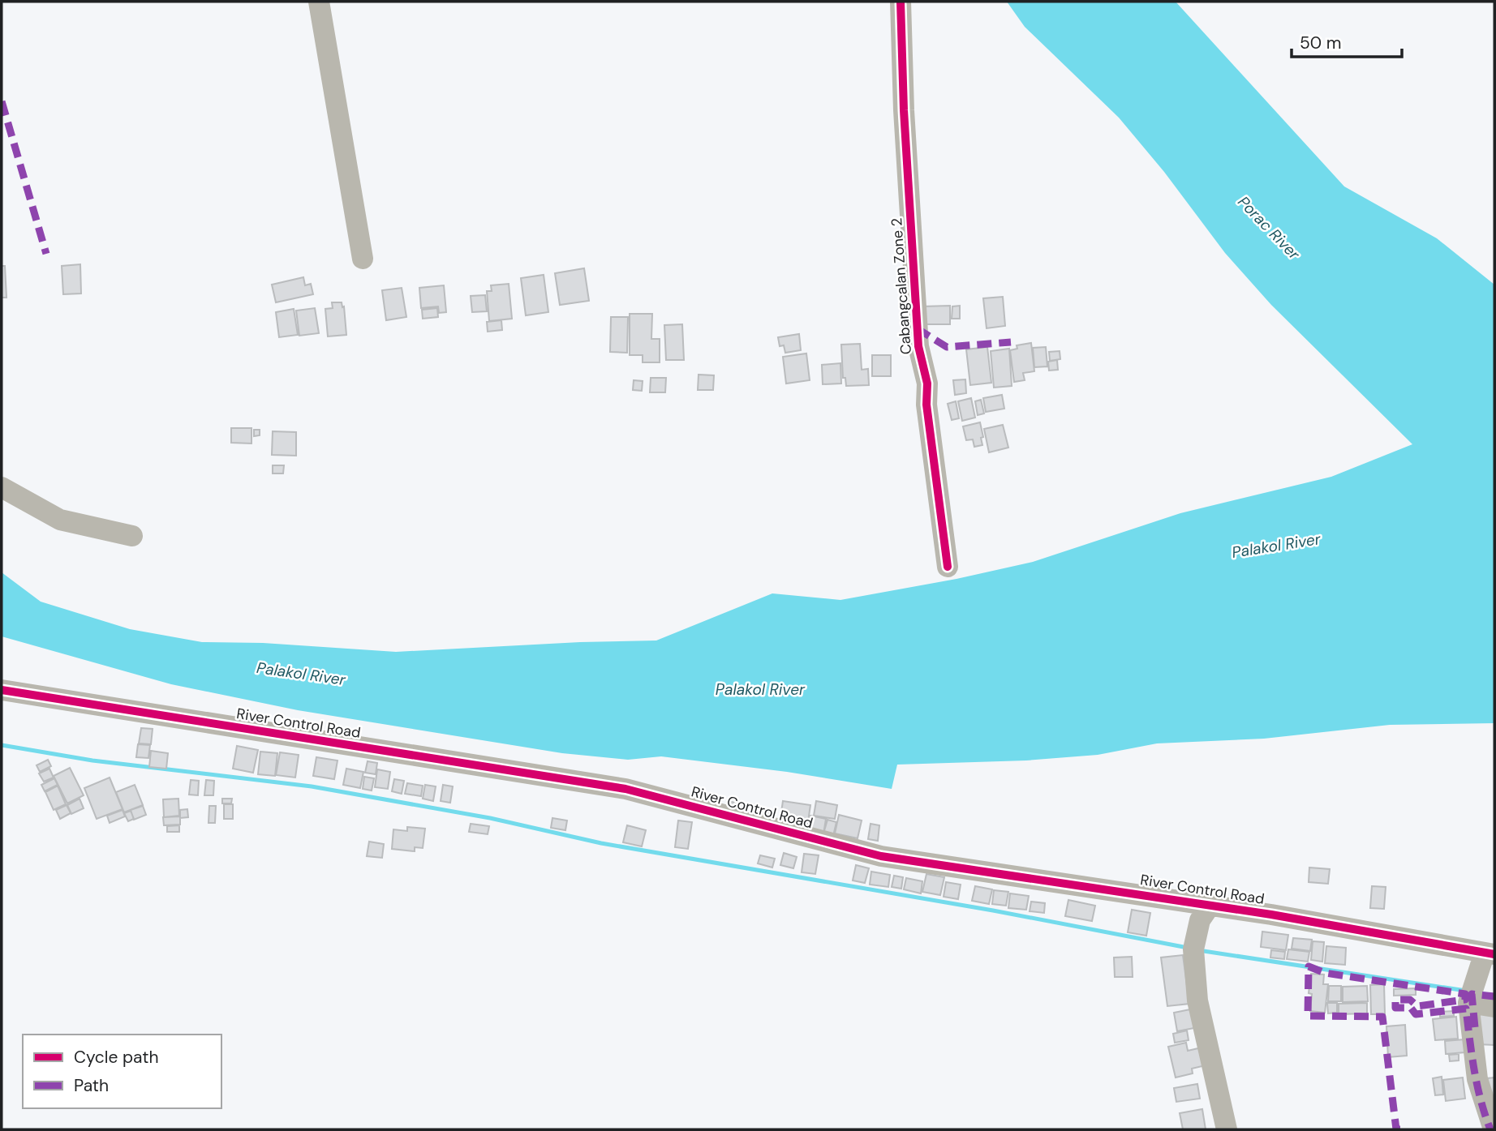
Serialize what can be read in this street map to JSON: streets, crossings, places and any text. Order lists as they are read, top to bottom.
{
  "streets": {
    "street": ["Cabangcalan Zone 2", "River Control Road"]
  },
  "water": ["Porac River", "Palakol River"],
  "legend": ["Cycle path", "Path"],
  "scale_bar": "50 m"
}
